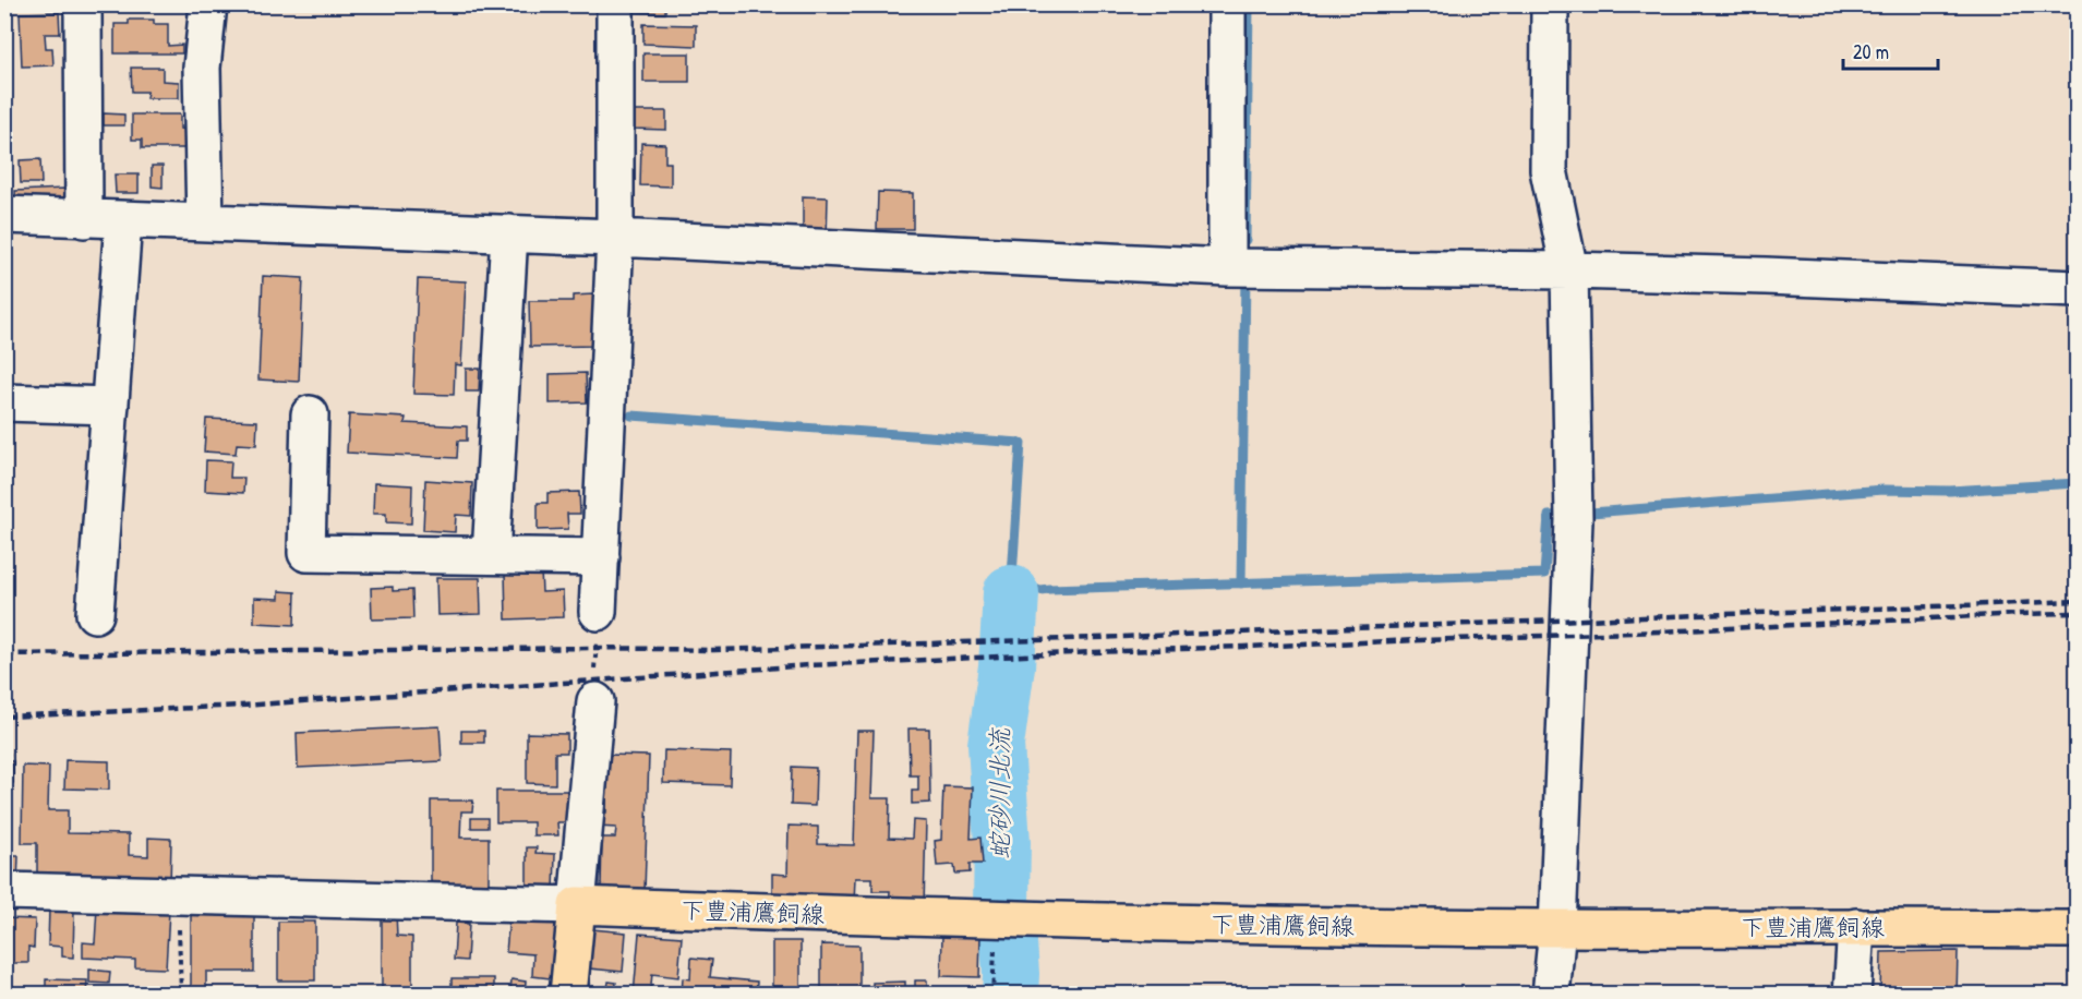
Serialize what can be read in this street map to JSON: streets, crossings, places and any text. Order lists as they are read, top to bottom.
{
  "streets": {
    "main road": ["下豊浦鷹飼線"]
  },
  "water": ["蛇砂川北流"],
  "scale_bar": "20 m"
}
